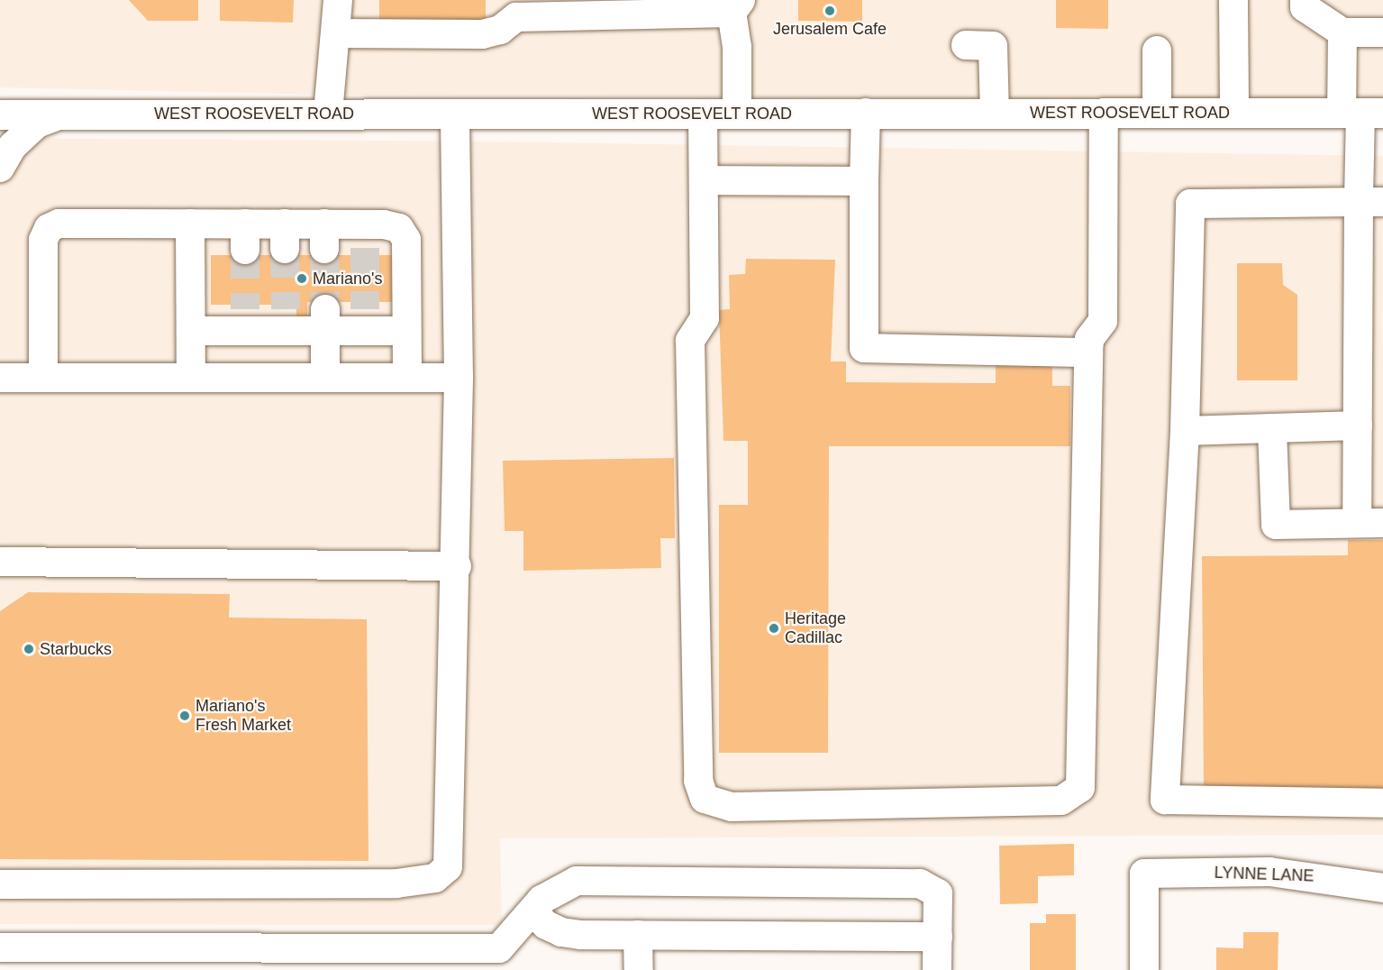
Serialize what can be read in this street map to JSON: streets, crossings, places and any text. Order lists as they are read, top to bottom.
{
  "streets": {
    "main road": ["WEST ROOSEVELT ROAD"],
    "street": ["LYNNE LANE"]
  },
  "places": [
    "Jerusalem Cafe",
    "Mariano's",
    "Heritage Cadillac",
    "Starbucks",
    "Mariano's Fresh Market"
  ]
}
